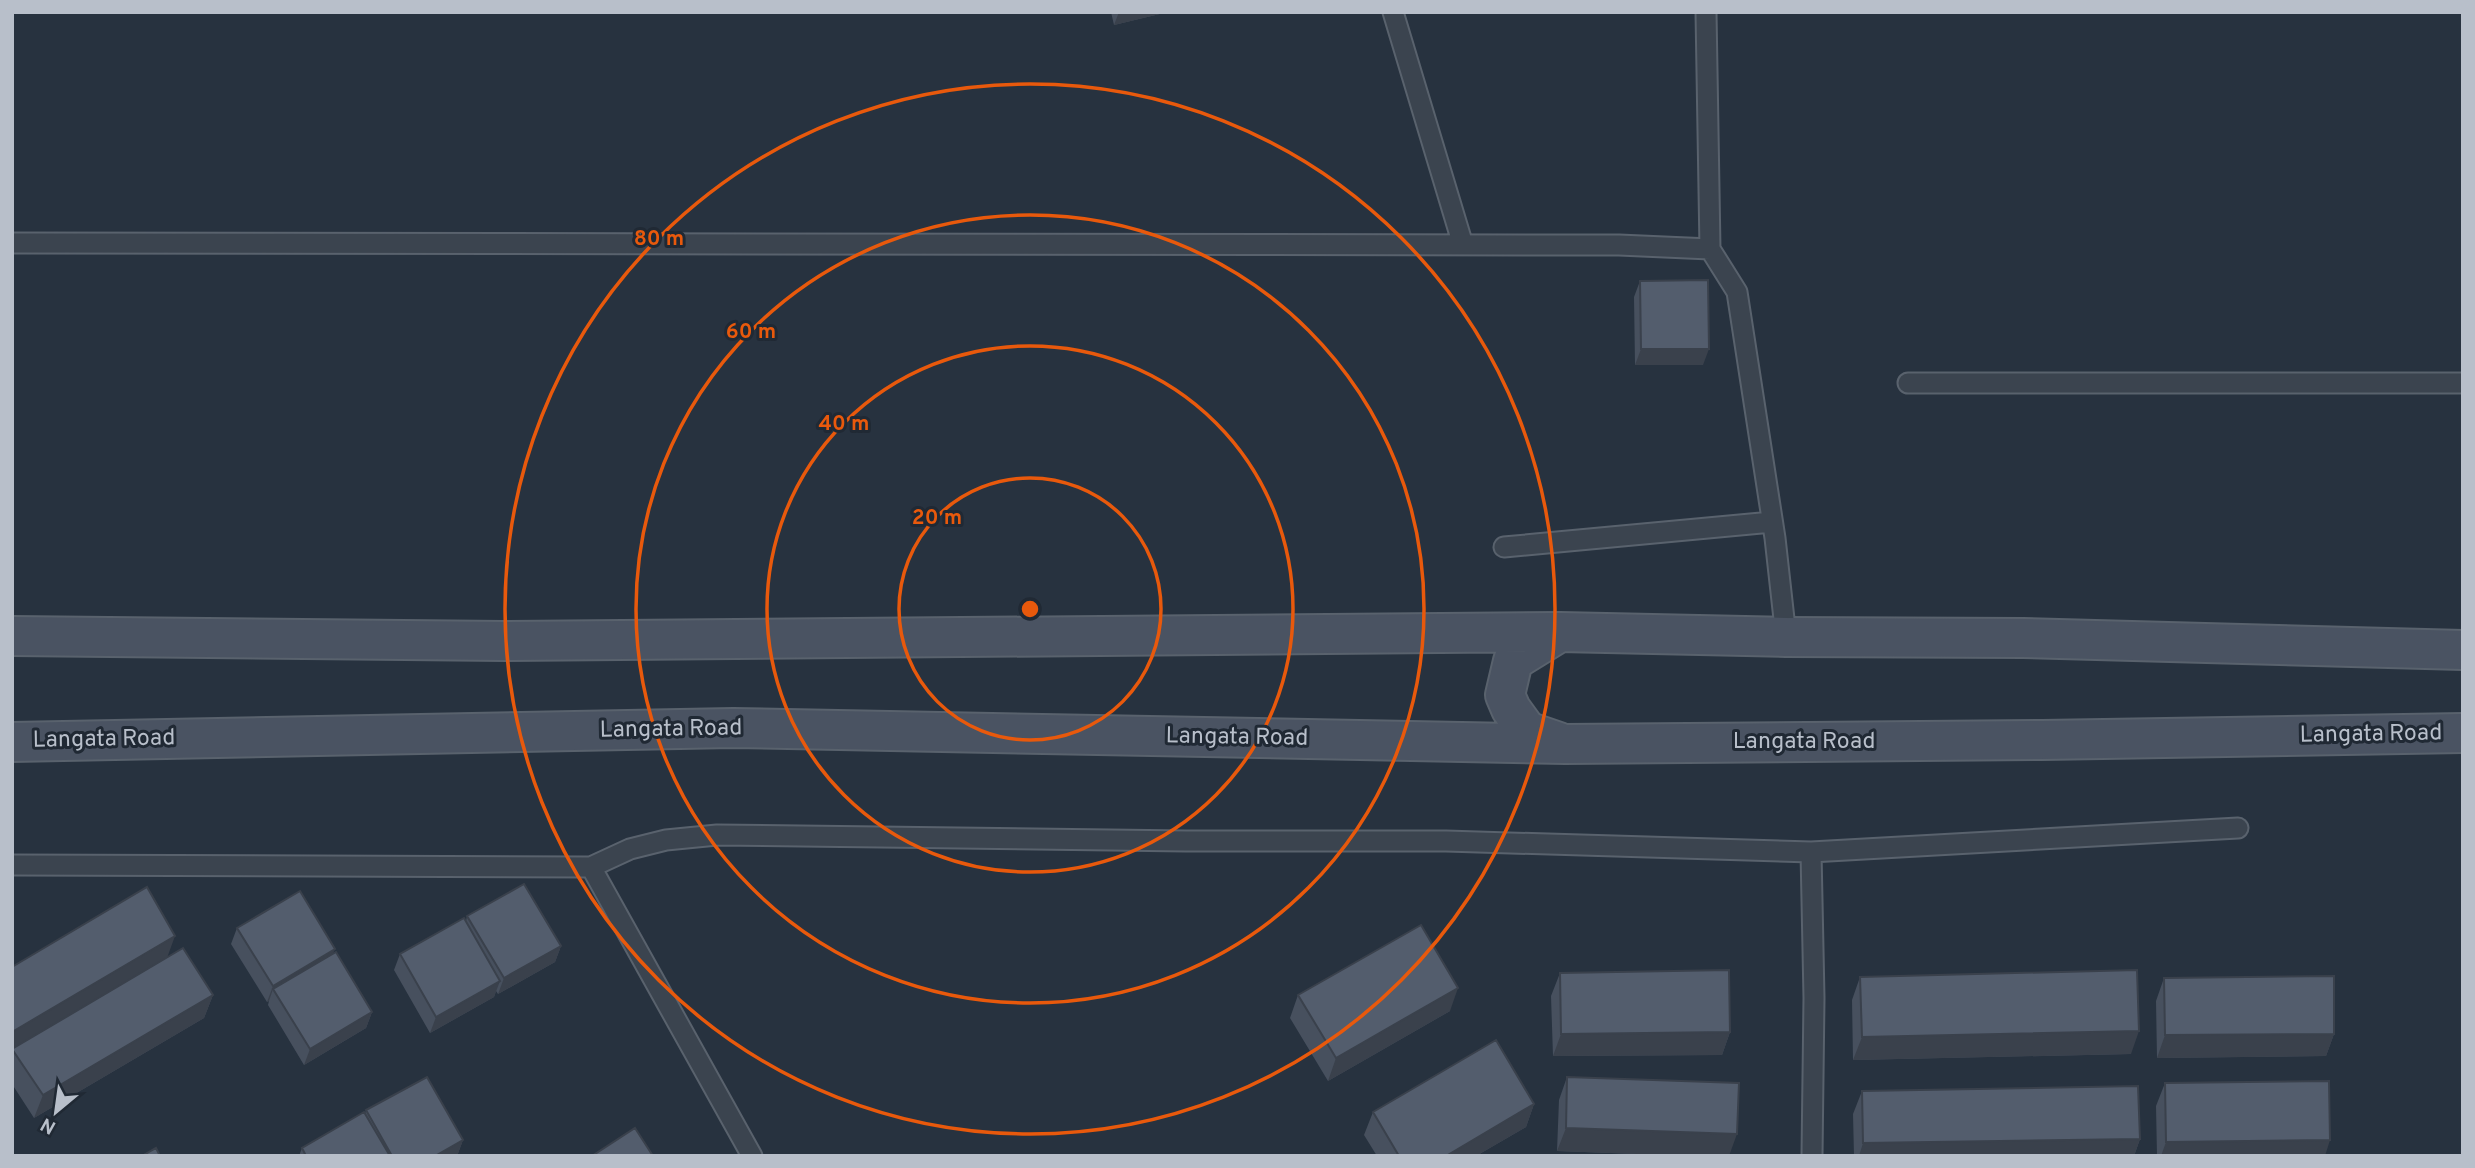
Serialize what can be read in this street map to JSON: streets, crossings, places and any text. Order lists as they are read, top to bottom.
{
  "streets": {
    "main road": ["Langata Road"]
  },
  "north": "bottom left",
  "rings": [
    "80 m",
    "60 m",
    "40 m",
    "20 m"
  ]
}
